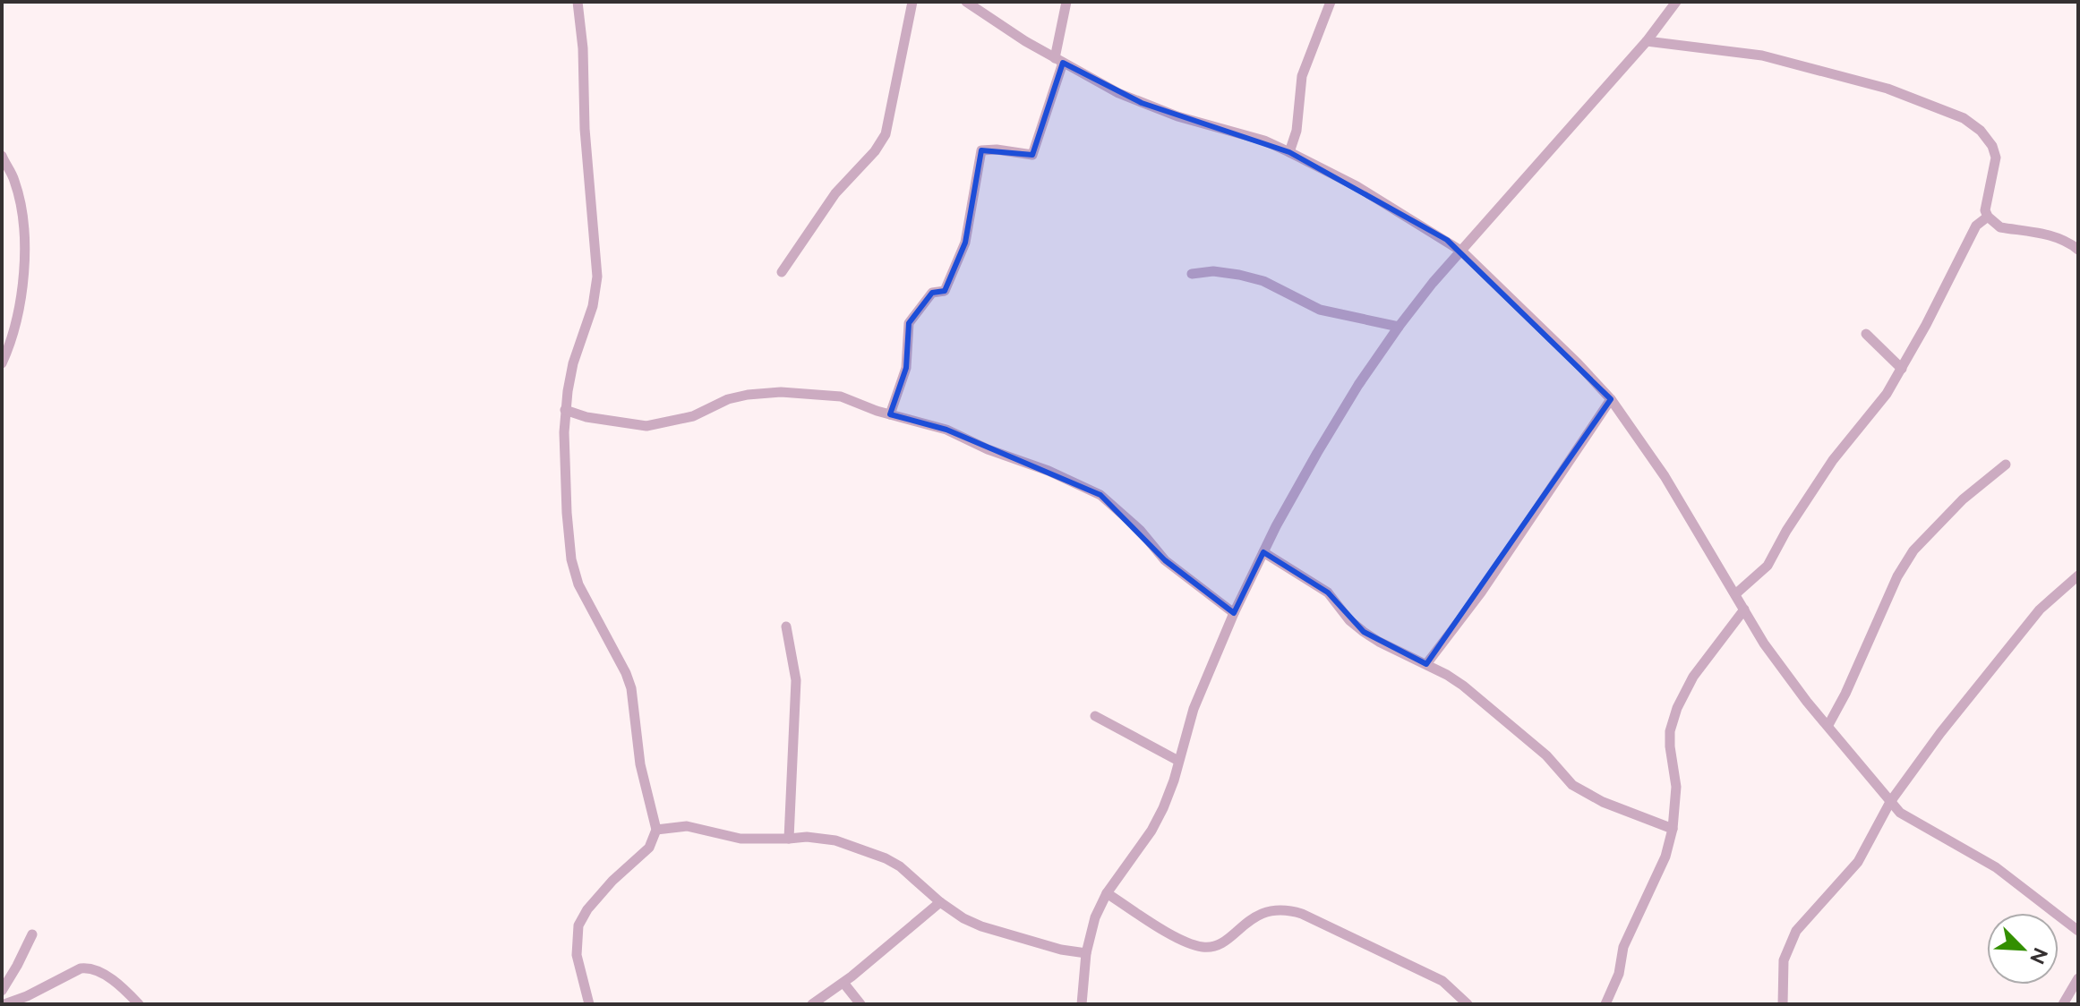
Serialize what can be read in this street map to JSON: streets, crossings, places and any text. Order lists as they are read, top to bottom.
{
  "north": "bottom right"
}
